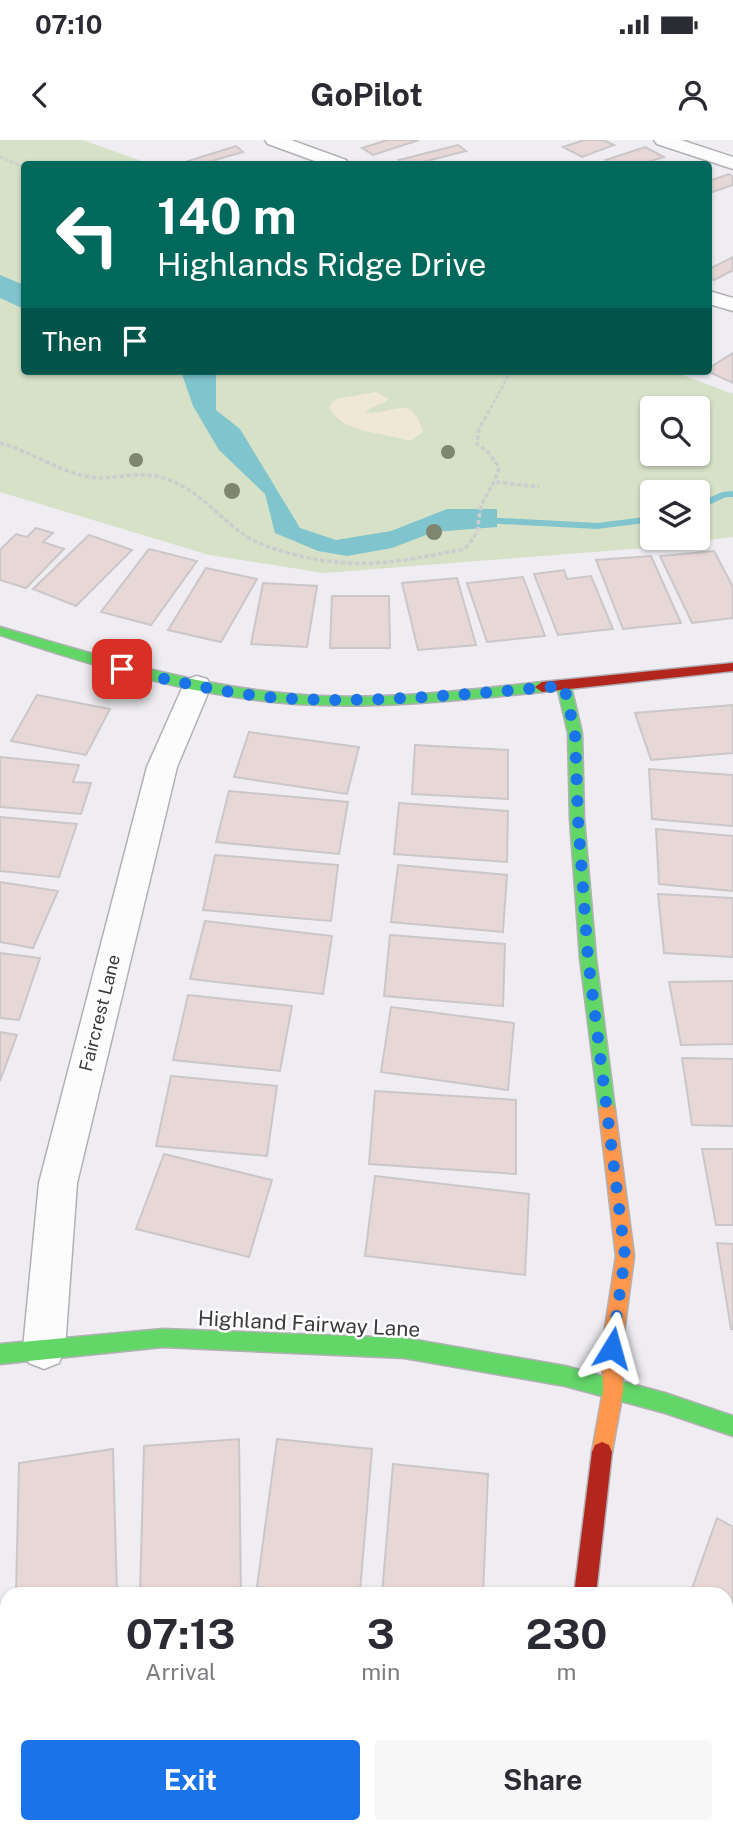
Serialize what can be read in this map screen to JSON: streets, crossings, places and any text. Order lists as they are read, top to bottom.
{
  "streets": {
    "street": ["Faircrest Lane", "Highland Fairway Lane"]
  },
  "crossings": [
    ["Faircrest Lane", "Highland Fairway Lane"]
  ],
  "page": {
    "status": "07:10",
    "header": "GoPilot",
    "turn": ["140 m", "Highlands Ridge Drive"],
    "then": "Then",
    "eta": [
      "07:13",
      "Arrival",
      "3",
      "min",
      "230",
      "m"
    ],
    "buttons": ["Exit", "Share"]
  }
}
